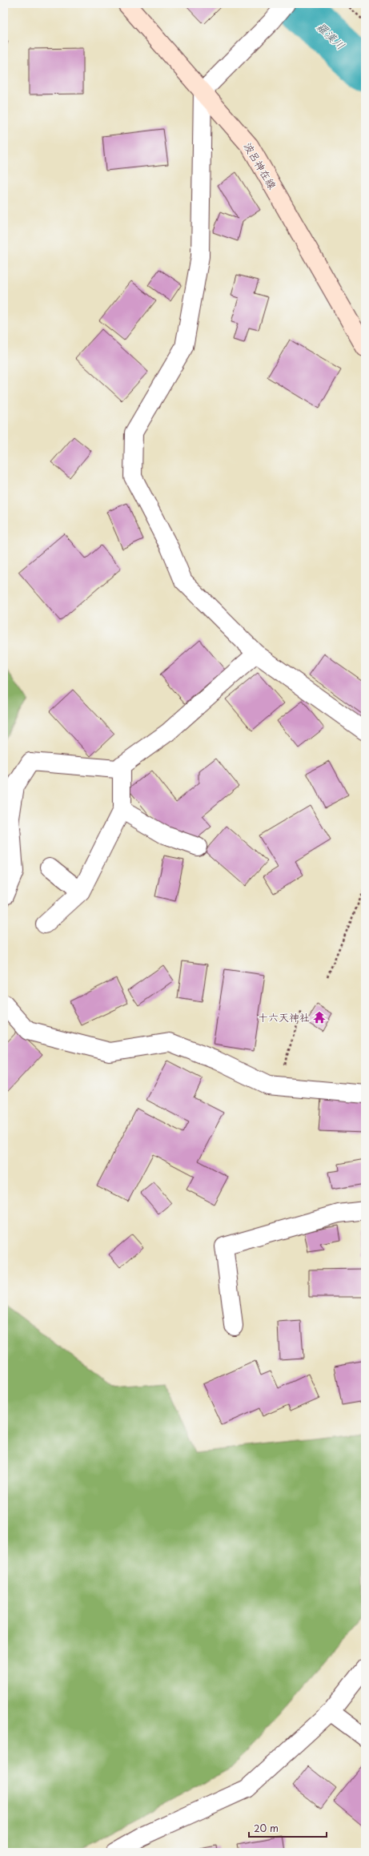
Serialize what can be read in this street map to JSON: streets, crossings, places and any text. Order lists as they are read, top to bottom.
{
  "streets": {
    "main road": ["波呂神在線"]
  },
  "water": ["羅漢川"],
  "places": {
    "temple": ["十六天神社"]
  },
  "scale_bar": "20 m"
}
